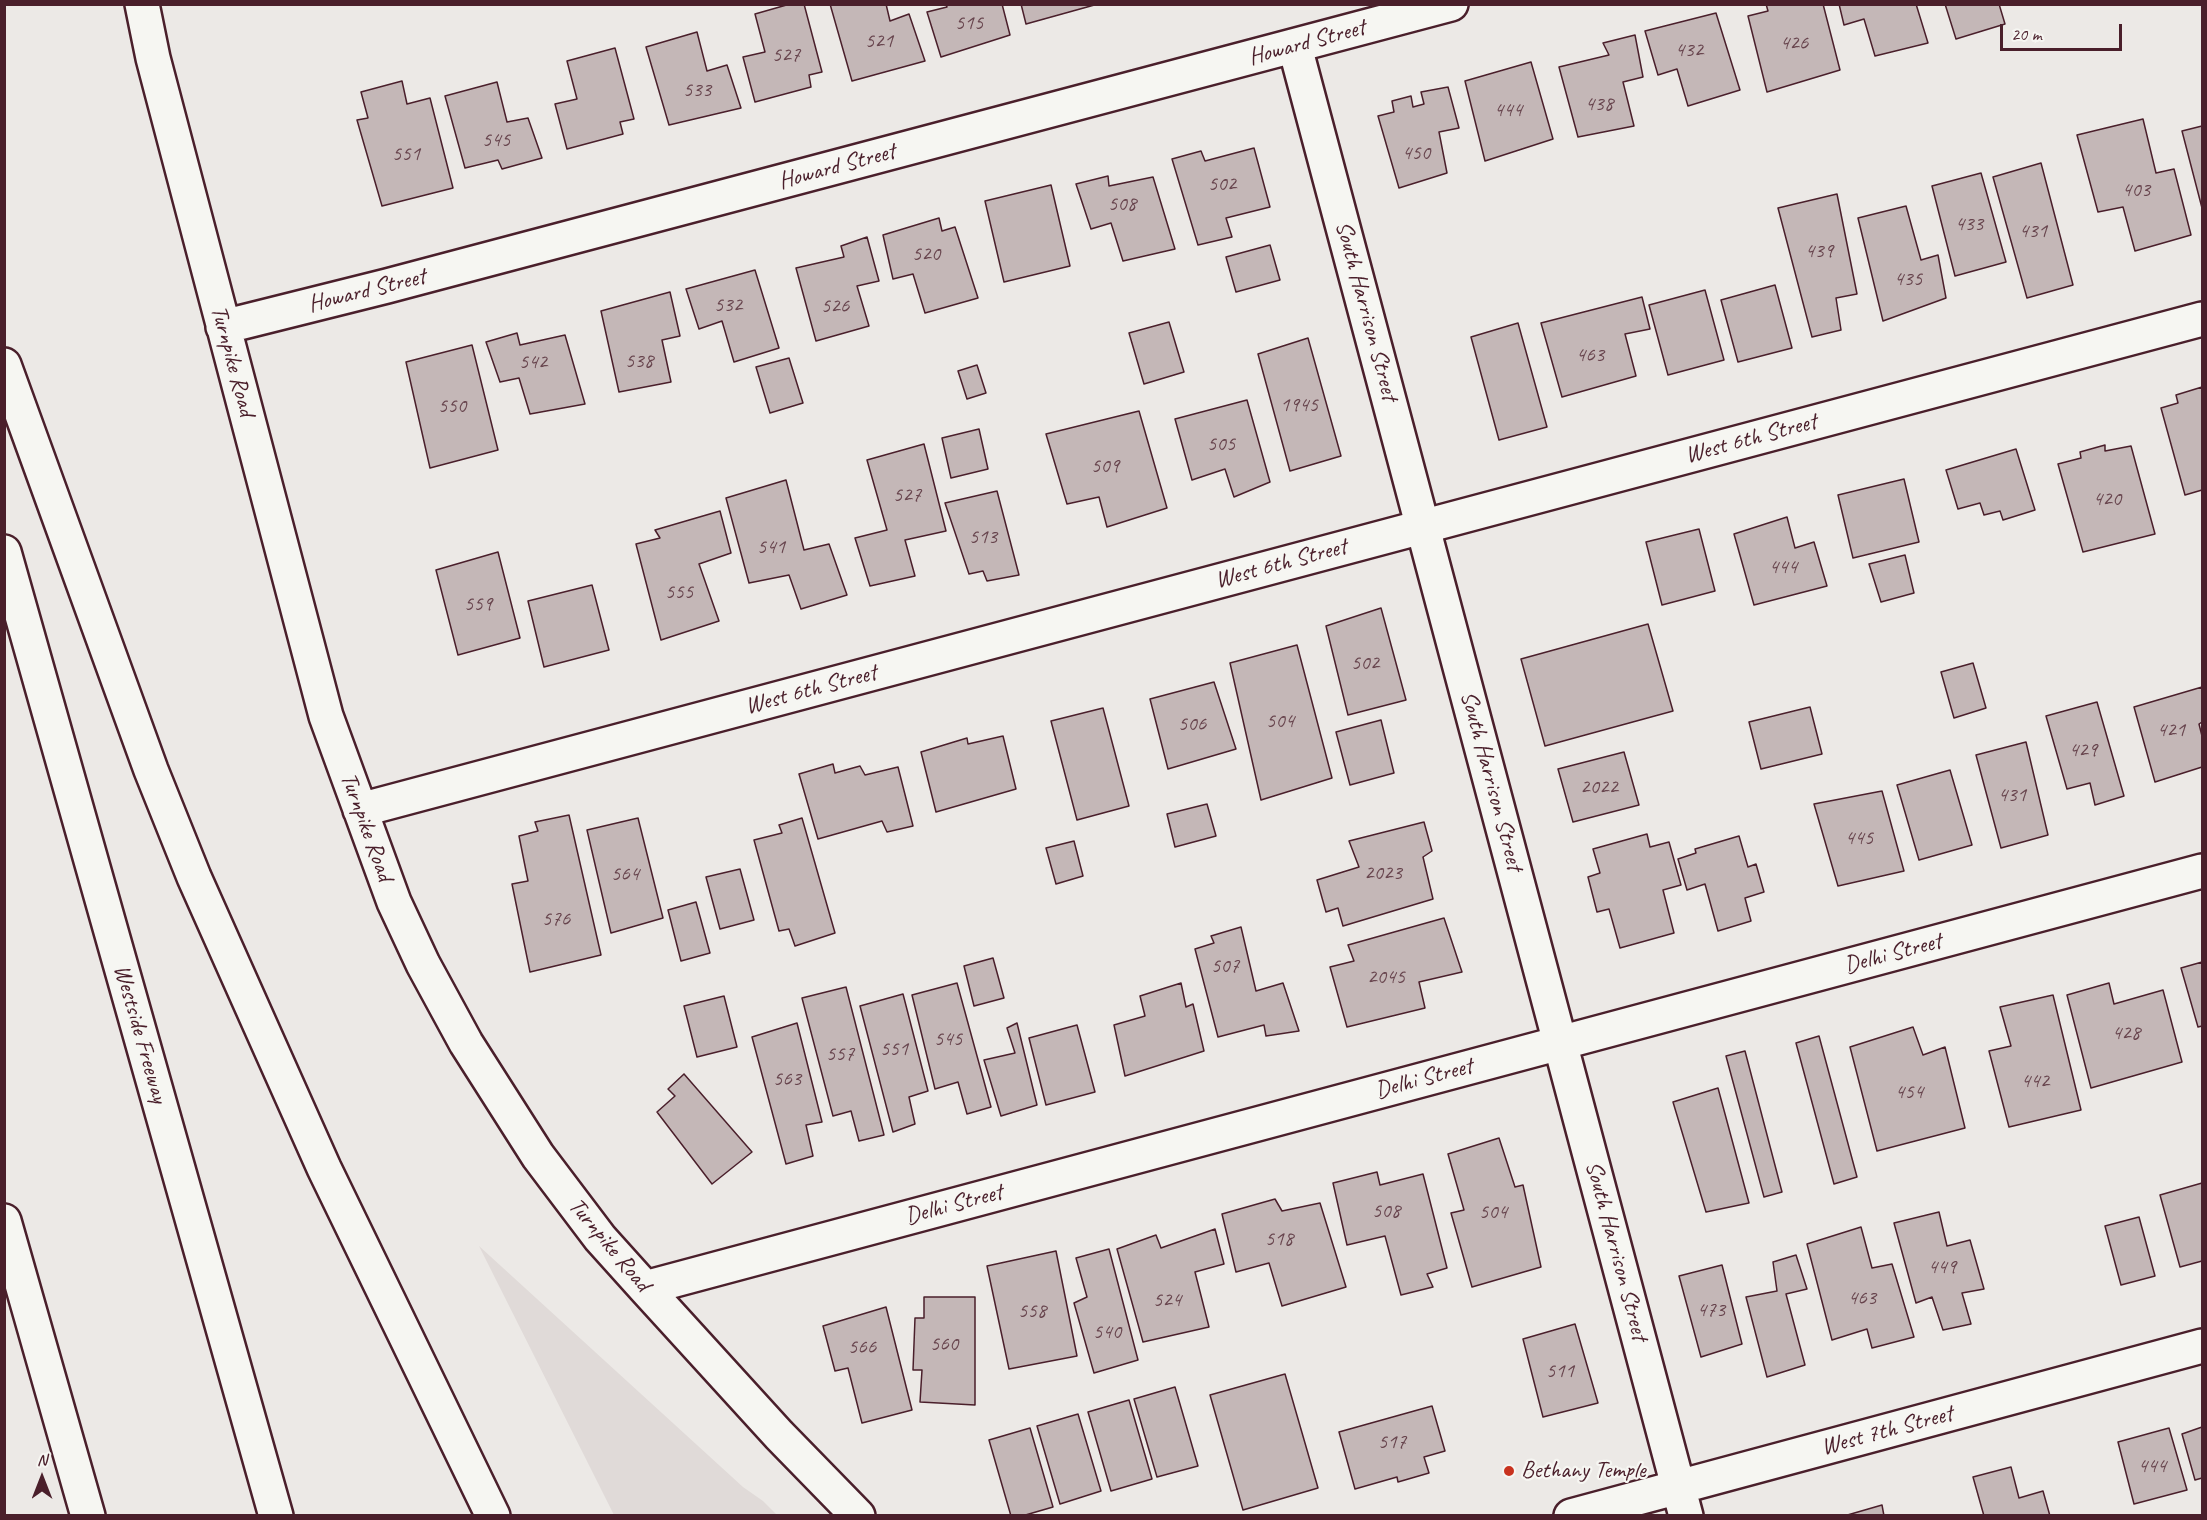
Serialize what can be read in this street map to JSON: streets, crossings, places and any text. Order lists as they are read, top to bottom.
{
  "streets": {
    "main road": [
      "Howard Street",
      "South Harrison Street",
      "Turnpike Road",
      "West 6th Street",
      "Delhi Street",
      "Westside Freeway",
      "West 7th Street"
    ]
  },
  "crossings": [
    ["Howard Street", "South Harrison Street"],
    ["Howard Street", "Turnpike Road"],
    ["South Harrison Street", "West 6th Street"],
    ["South Harrison Street", "Delhi Street"],
    ["South Harrison Street", "West 7th Street"],
    ["Turnpike Road", "West 6th Street"],
    ["Turnpike Road", "Delhi Street"]
  ],
  "places": ["Bethany Temple"],
  "house_numbers": [
    "515",
    "521",
    "426",
    "432",
    "527",
    "533",
    "438",
    "444",
    "545",
    "450",
    "551",
    "502",
    "403",
    "508",
    "433",
    "431",
    "439",
    "520",
    "435",
    "532",
    "526",
    "463",
    "538",
    "542",
    "1945",
    "550",
    "505",
    "509",
    "527",
    "420",
    "513",
    "541",
    "444",
    "555",
    "559",
    "502",
    "504",
    "506",
    "421",
    "429",
    "2022",
    "431",
    "445",
    "2023",
    "564",
    "576",
    "507",
    "2045",
    "428",
    "545",
    "551",
    "557",
    "563",
    "442",
    "454",
    "508",
    "504",
    "518",
    "449",
    "463",
    "524",
    "473",
    "558",
    "540",
    "560",
    "566",
    "511",
    "517",
    "444"
  ],
  "scale_bar": "20 m",
  "north": "top"
}
